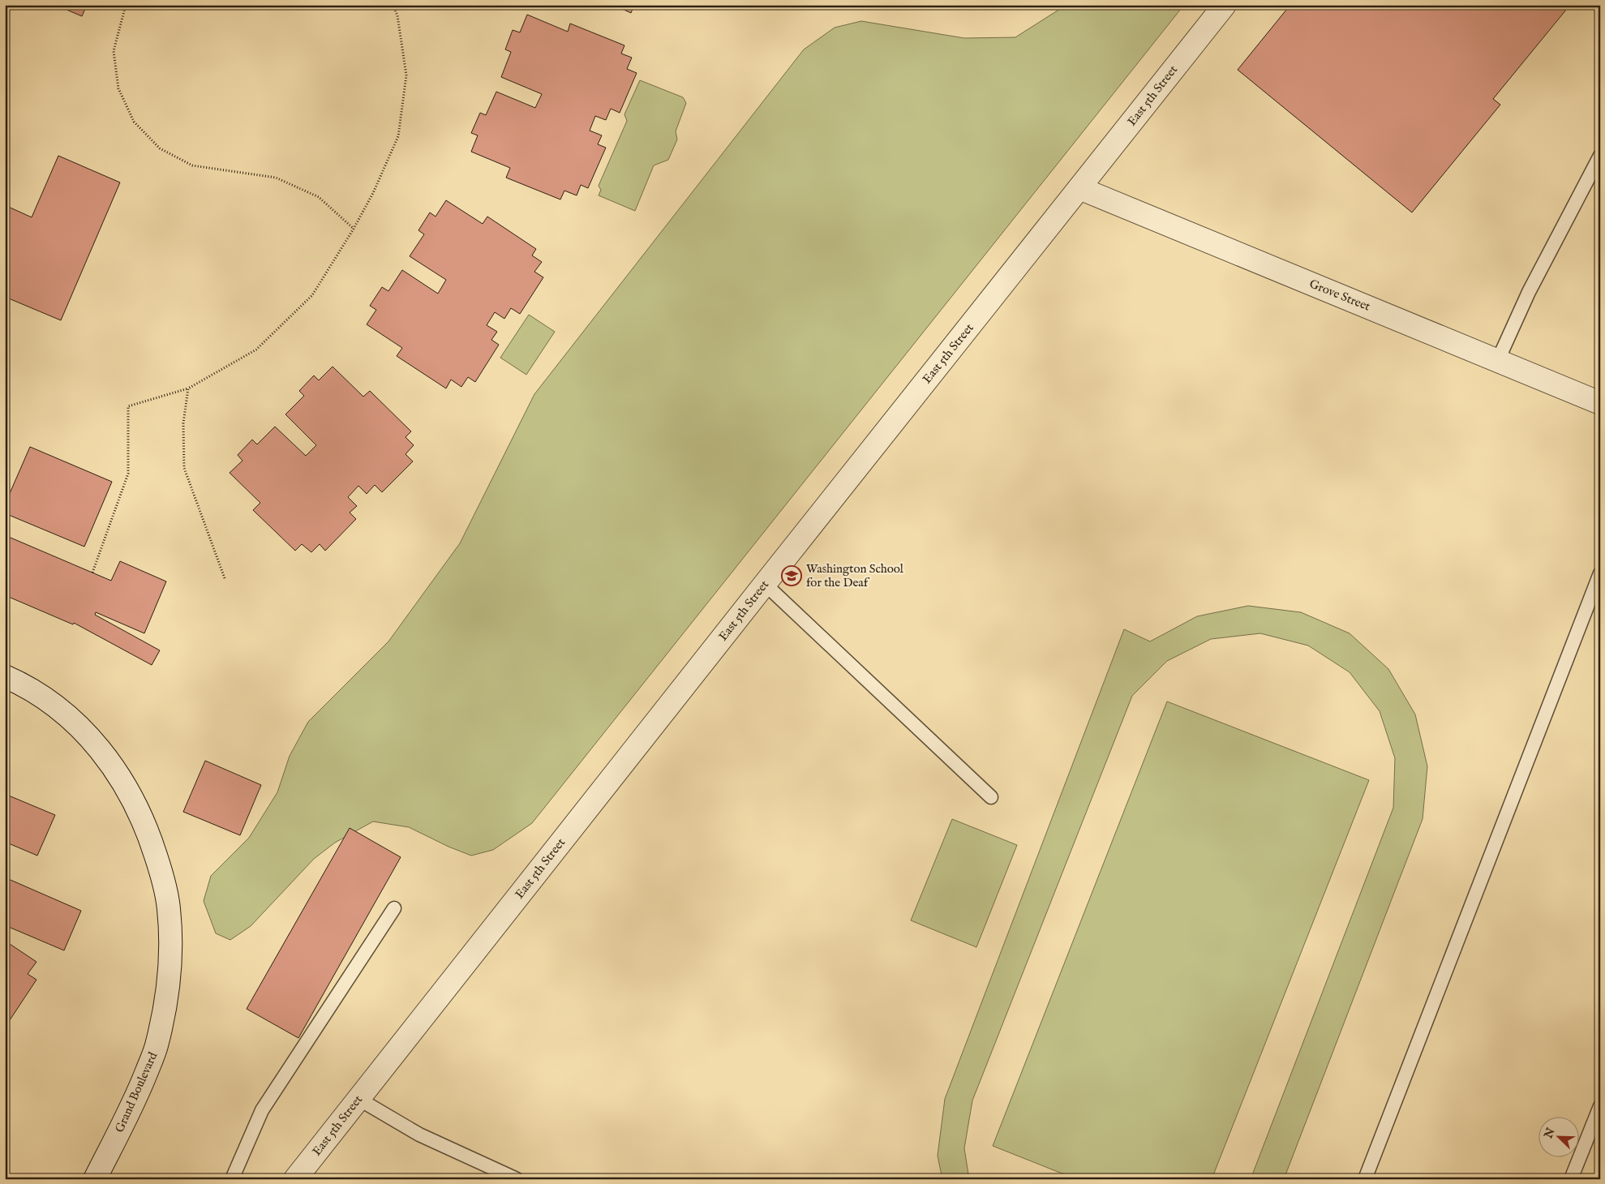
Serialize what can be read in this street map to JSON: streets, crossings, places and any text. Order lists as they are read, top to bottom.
{
  "streets": {
    "street": ["East 5th Street", "Grove Street", "Grand Boulevard"]
  },
  "crossings": [
    ["East 5th Street", "Grove Street"]
  ],
  "places": {
    "school or university": ["Washington School for the Deaf"]
  },
  "north": "top left"
}
